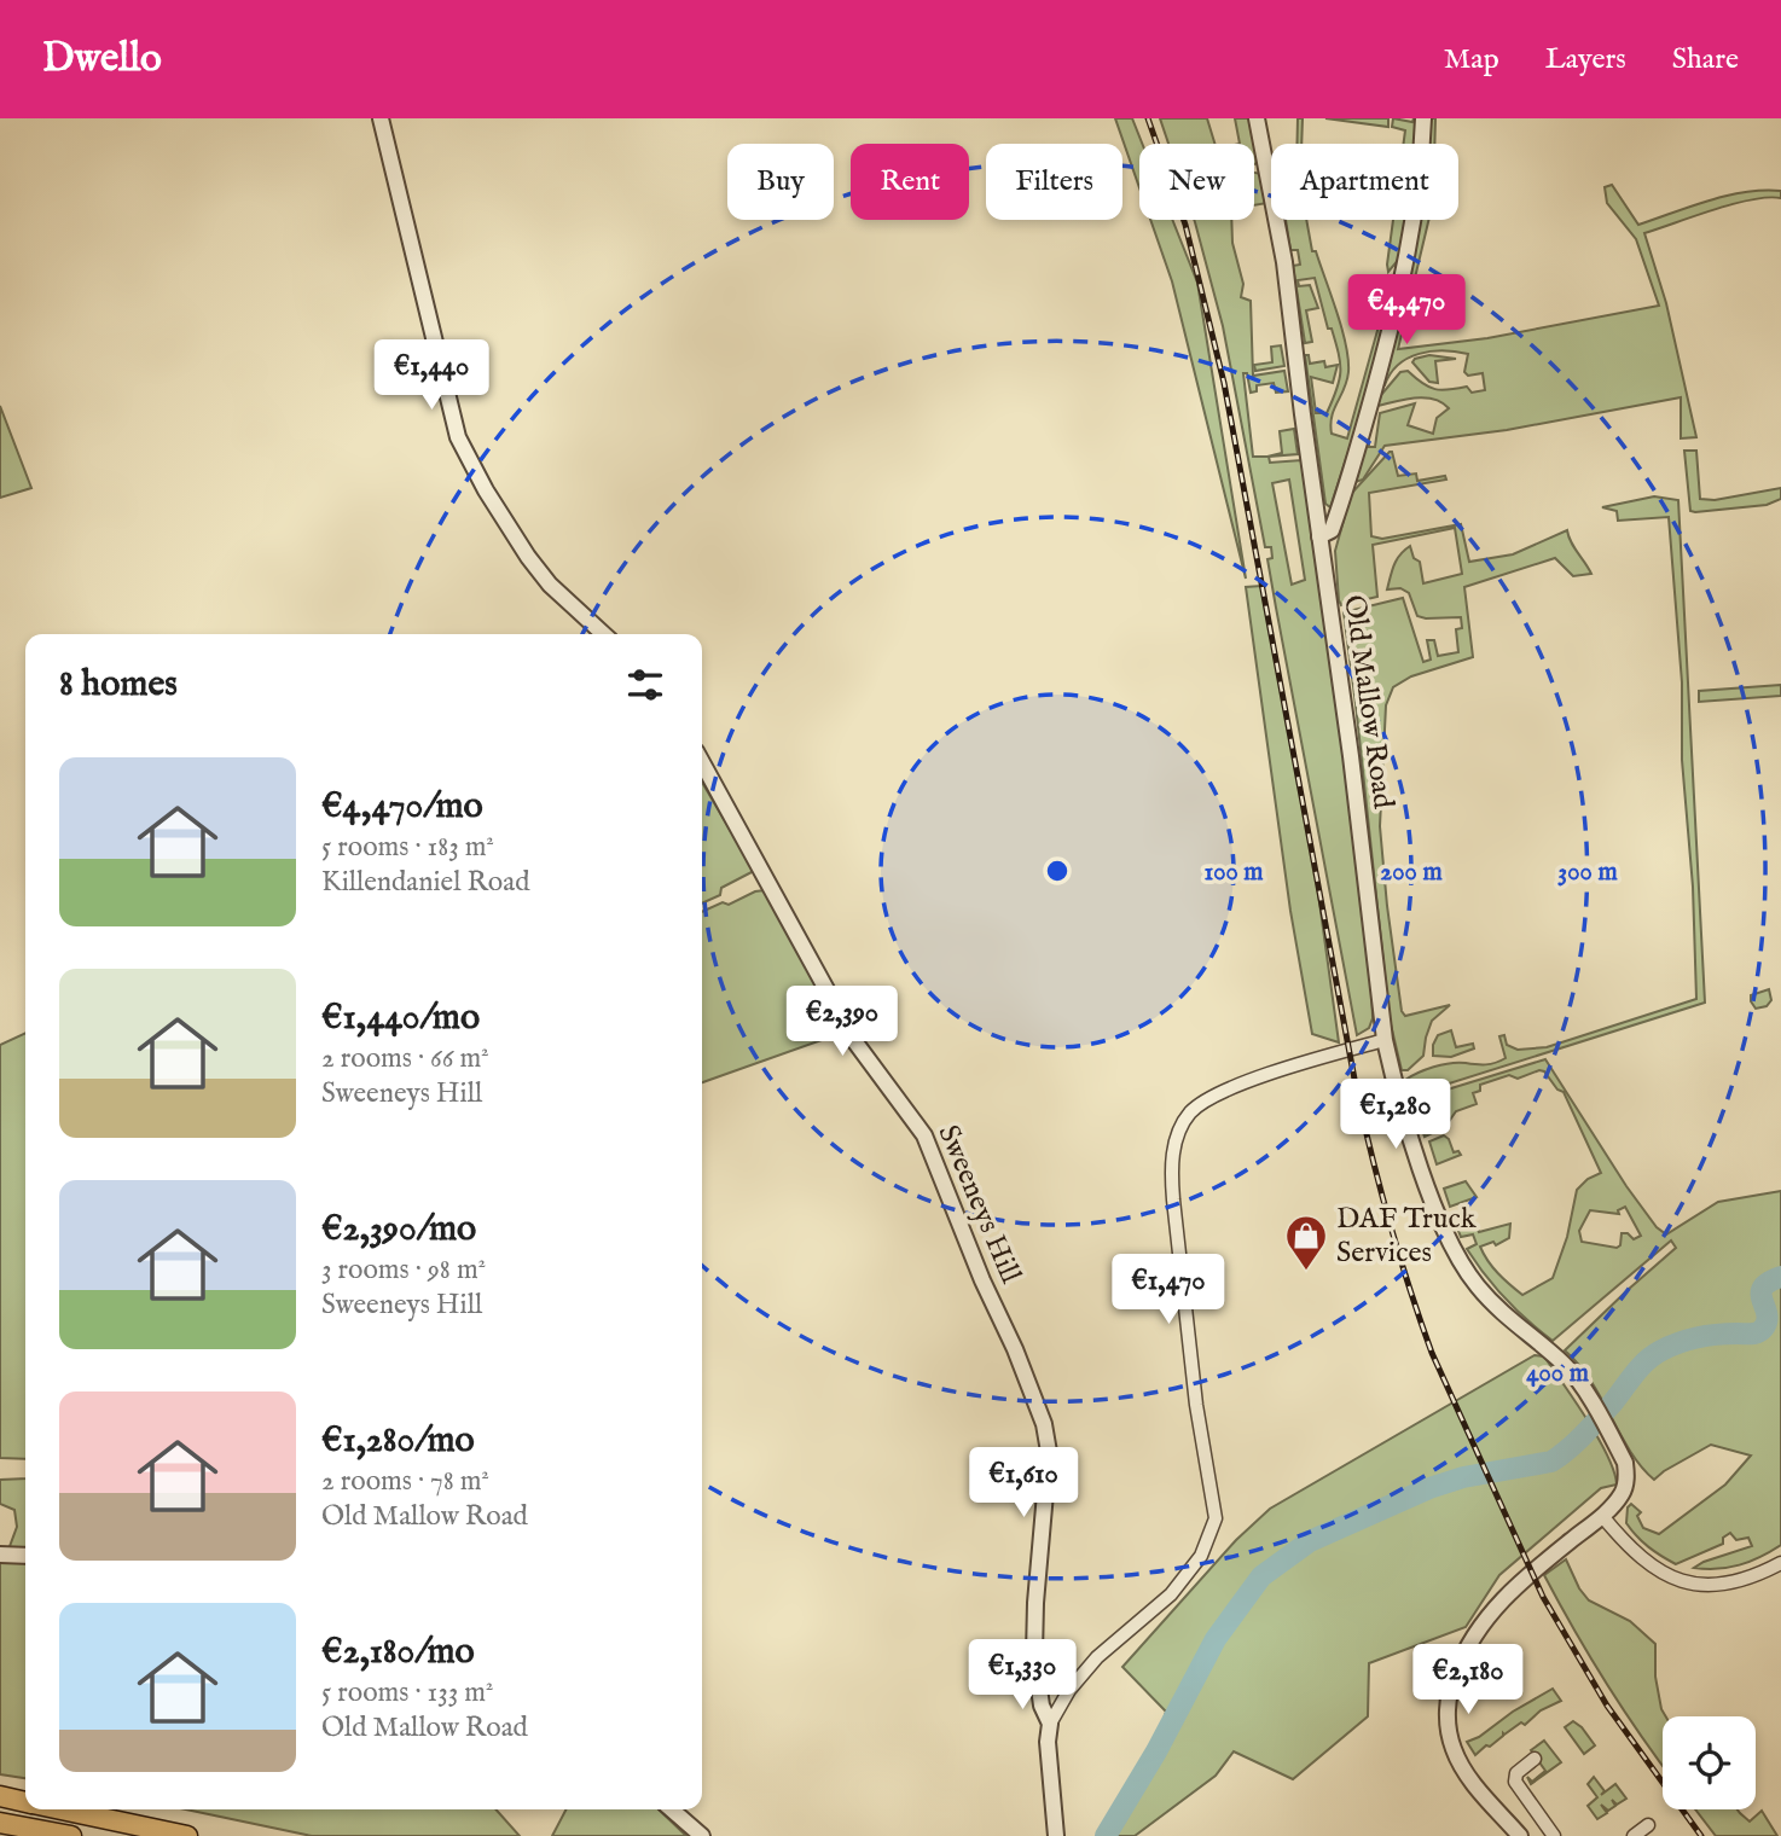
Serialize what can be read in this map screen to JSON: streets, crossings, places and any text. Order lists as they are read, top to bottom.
{
  "streets": {
    "street": ["Old Mallow Road", "Sweeneys Hill"]
  },
  "places": {
    "shop": ["DAF Truck Services"]
  },
  "page": {
    "header": "Dwello",
    "nav": ["Map", "Layers", "Share"],
    "chip": [
      "Buy",
      "Rent",
      "Filters",
      "New",
      "Apartment"
    ],
    "price": [
      "€4,470",
      "€1,440",
      "€2,390",
      "€1,280",
      "€1,470",
      "€1,610",
      "€1,330",
      "€2,180"
    ],
    "heading": "8 homes",
    "list": [
      {
        "name": "€4,470/mo",
        "note": "5 rooms · 183 m² · Killendaniel Road"
      },
      {
        "name": "€1,440/mo",
        "note": "2 rooms · 66 m² · Sweeneys Hill"
      },
      {
        "name": "€2,390/mo",
        "note": "3 rooms · 98 m² · Sweeneys Hill"
      },
      {
        "name": "€1,280/mo",
        "note": "2 rooms · 78 m² · Old Mallow Road"
      },
      {
        "name": "€2,180/mo",
        "note": "5 rooms · 133 m² · Old Mallow Road"
      }
    ]
  },
  "rings": [
    "100 m",
    "200 m",
    "300 m",
    "400 m"
  ]
}
